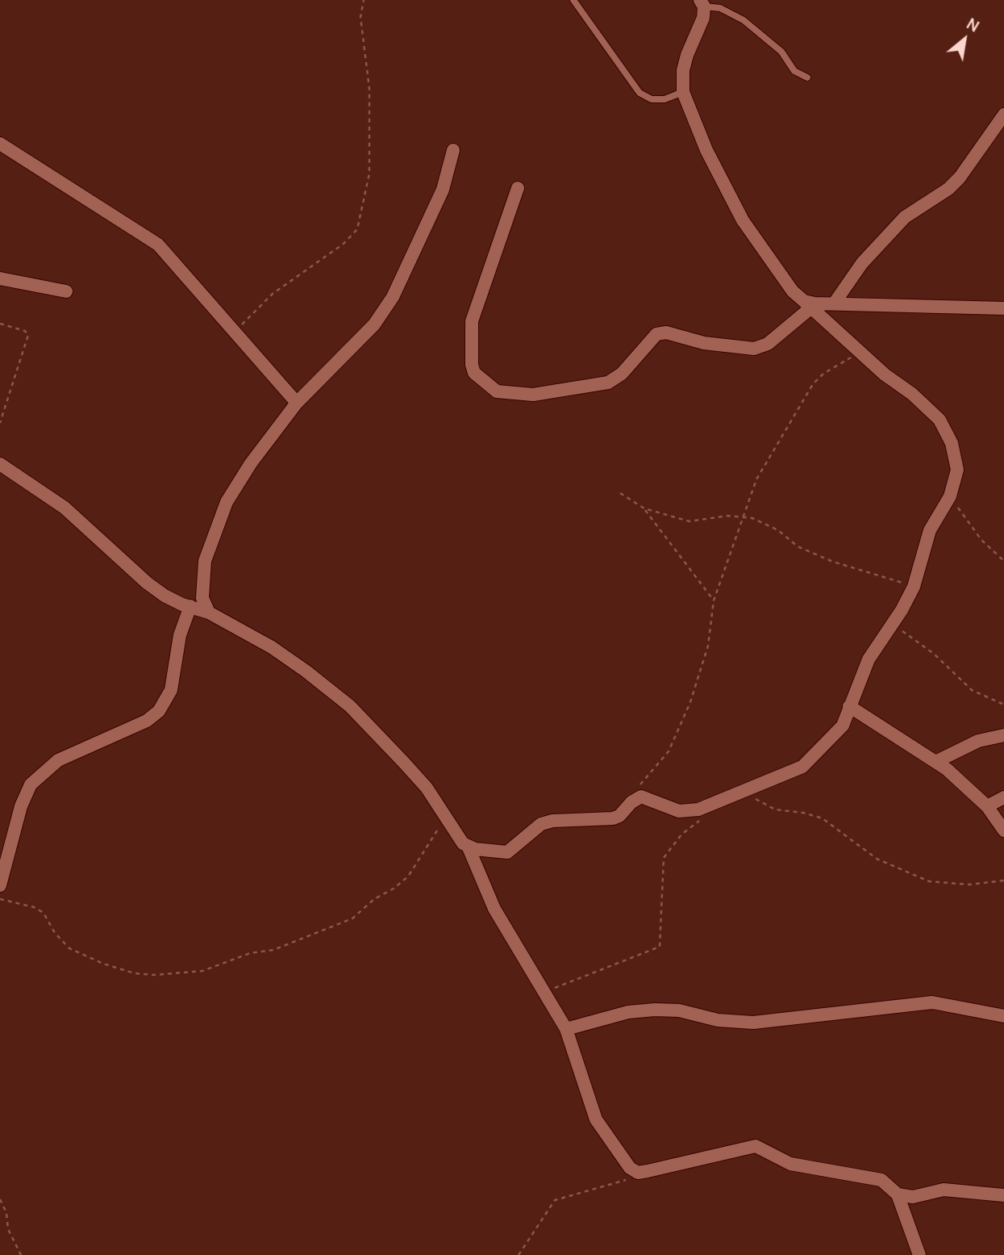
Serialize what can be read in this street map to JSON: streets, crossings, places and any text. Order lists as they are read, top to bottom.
{
  "north": "top right"
}
